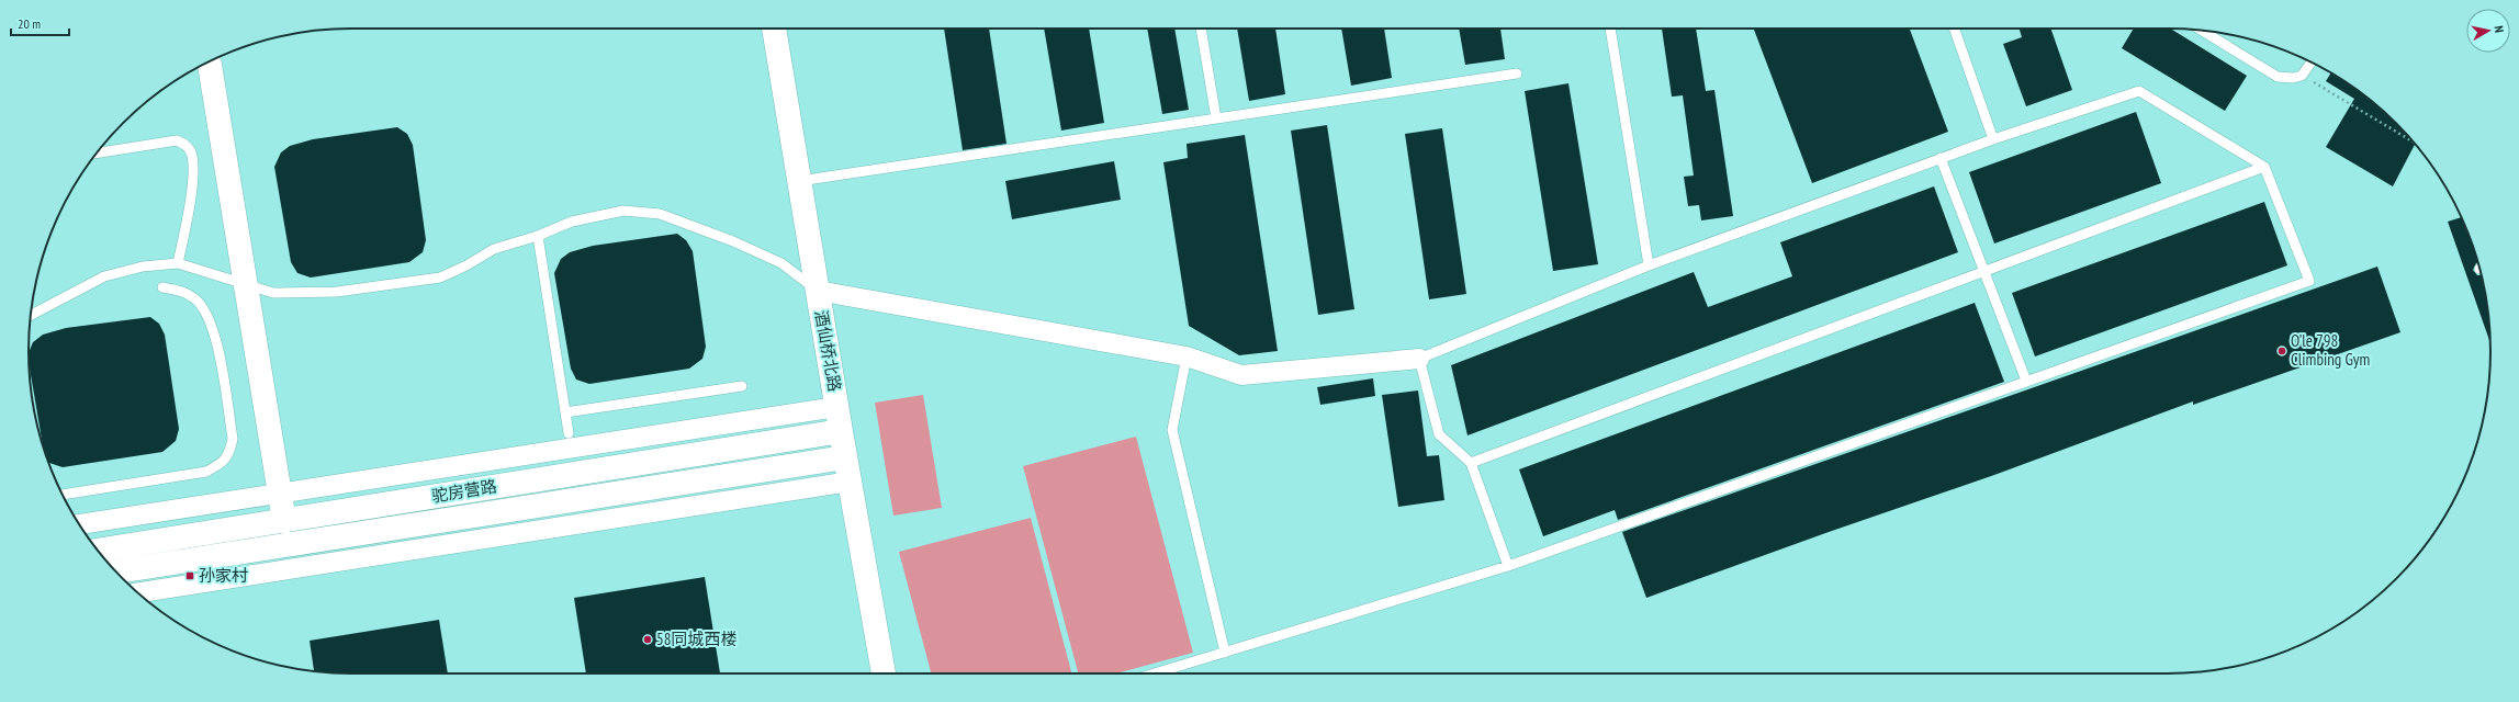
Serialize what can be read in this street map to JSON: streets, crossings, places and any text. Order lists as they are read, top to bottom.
{
  "streets": {
    "main road": ["酒仙桥北路", "驼房营路"]
  },
  "crossings": [
    ["酒仙桥北路", "驼房营路"]
  ],
  "places": {
    "other": ["O’le 798 Climbing Gym", "58同城西楼"],
    "transit": ["孙家村"]
  },
  "scale_bar": "20 m",
  "north": "right"
}
